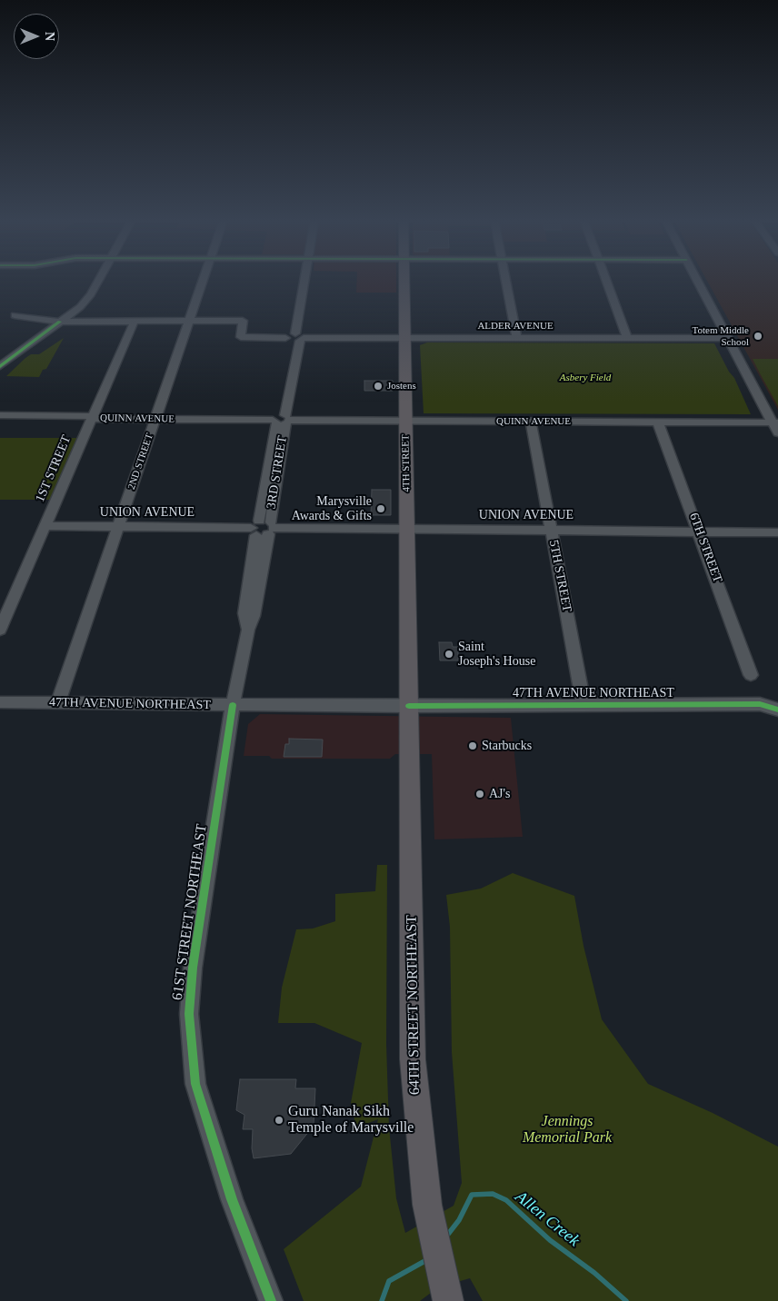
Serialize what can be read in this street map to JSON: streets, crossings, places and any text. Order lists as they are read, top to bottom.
{
  "streets": {
    "main road": ["4TH STREET", "64TH STREET NORTHEAST"],
    "street": [
      "ALDER AVENUE",
      "QUINN AVENUE",
      "2ND STREET",
      "1ST STREET",
      "3RD STREET",
      "UNION AVENUE",
      "6TH STREET",
      "5TH STREET",
      "47TH AVENUE NORTHEAST",
      "61ST STREET NORTHEAST"
    ]
  },
  "crossings": [
    ["ALDER AVENUE", "2ND STREET"],
    ["ALDER AVENUE", "4TH STREET"],
    ["ALDER AVENUE", "1ST STREET"],
    ["ALDER AVENUE", "3RD STREET"],
    ["QUINN AVENUE", "2ND STREET"],
    ["QUINN AVENUE", "4TH STREET"],
    ["QUINN AVENUE", "1ST STREET"],
    ["QUINN AVENUE", "3RD STREET"],
    ["QUINN AVENUE", "6TH STREET"],
    ["QUINN AVENUE", "5TH STREET"],
    ["2ND STREET", "UNION AVENUE"],
    ["2ND STREET", "47TH AVENUE NORTHEAST"],
    ["4TH STREET", "UNION AVENUE"],
    ["4TH STREET", "47TH AVENUE NORTHEAST"],
    ["4TH STREET", "64TH STREET NORTHEAST"],
    ["1ST STREET", "UNION AVENUE"],
    ["3RD STREET", "UNION AVENUE"],
    ["3RD STREET", "47TH AVENUE NORTHEAST"],
    ["3RD STREET", "61ST STREET NORTHEAST"],
    ["UNION AVENUE", "6TH STREET"],
    ["UNION AVENUE", "5TH STREET"],
    ["5TH STREET", "47TH AVENUE NORTHEAST"],
    ["47TH AVENUE NORTHEAST", "61ST STREET NORTHEAST"],
    ["47TH AVENUE NORTHEAST", "64TH STREET NORTHEAST"]
  ],
  "water": ["Allen Creek"],
  "parks": ["Asbery Field", "Jennings Memorial Park"],
  "places": [
    "Totem Middle School",
    "Jostens",
    "Marysville Awards & Gifts",
    "Saint Joseph's House",
    "Starbucks",
    "AJ's",
    "Guru Nanak Sikh Temple of Marysville"
  ],
  "north": "right"
}
